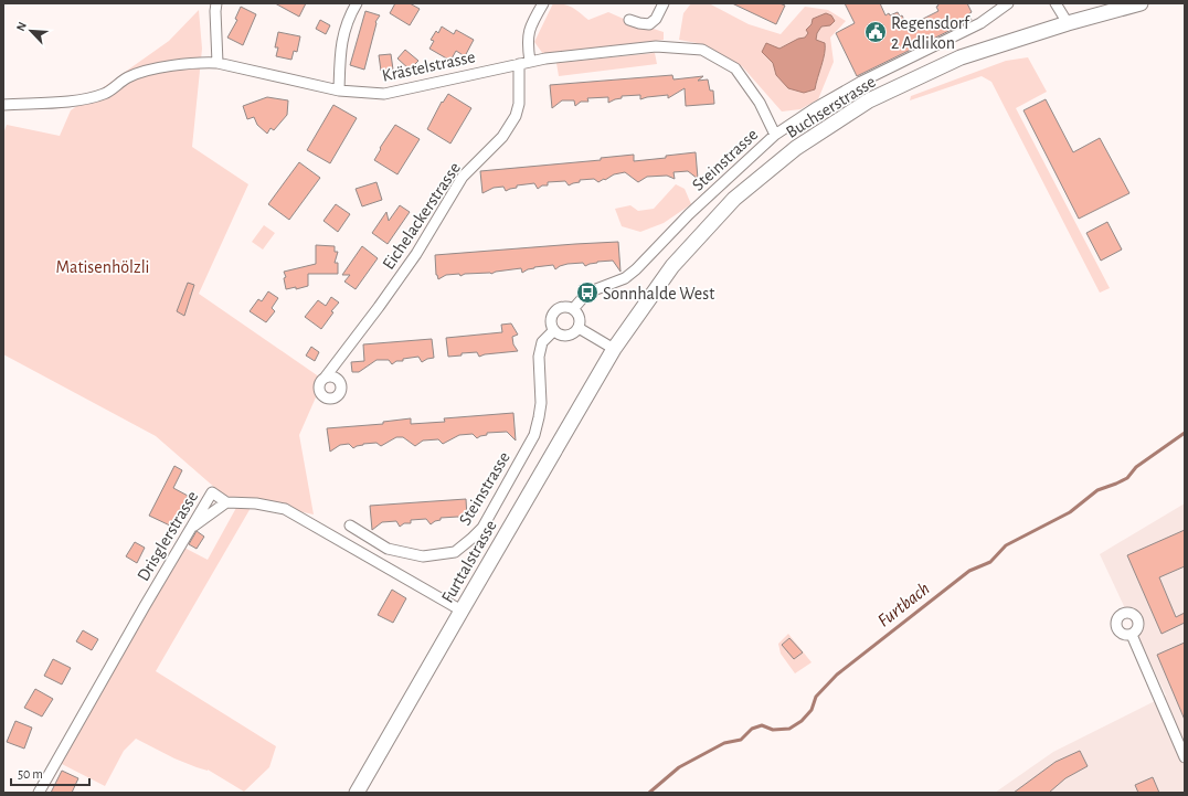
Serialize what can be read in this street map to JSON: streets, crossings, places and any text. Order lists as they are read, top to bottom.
{
  "streets": {
    "main road": ["Buchserstrasse", "Furttalstrasse"],
    "street": [
      "Krästelstrasse",
      "Steinstrasse",
      "Eichelackerstrasse",
      "Drisglerstrasse"
    ]
  },
  "crossings": [
    ["Krästelstrasse", "Steinstrasse"],
    ["Krästelstrasse", "Eichelackerstrasse"],
    ["Buchserstrasse", "Furttalstrasse"],
    ["Drisglerstrasse", "Furttalstrasse"]
  ],
  "water": ["Furtbach"],
  "parks": ["Matisenhölzli"],
  "places": {
    "public building": ["Regensdorf 2 Adlikon"],
    "bus stop": ["Sonnhalde West"]
  },
  "scale_bar": "50 m",
  "north": "top left"
}
